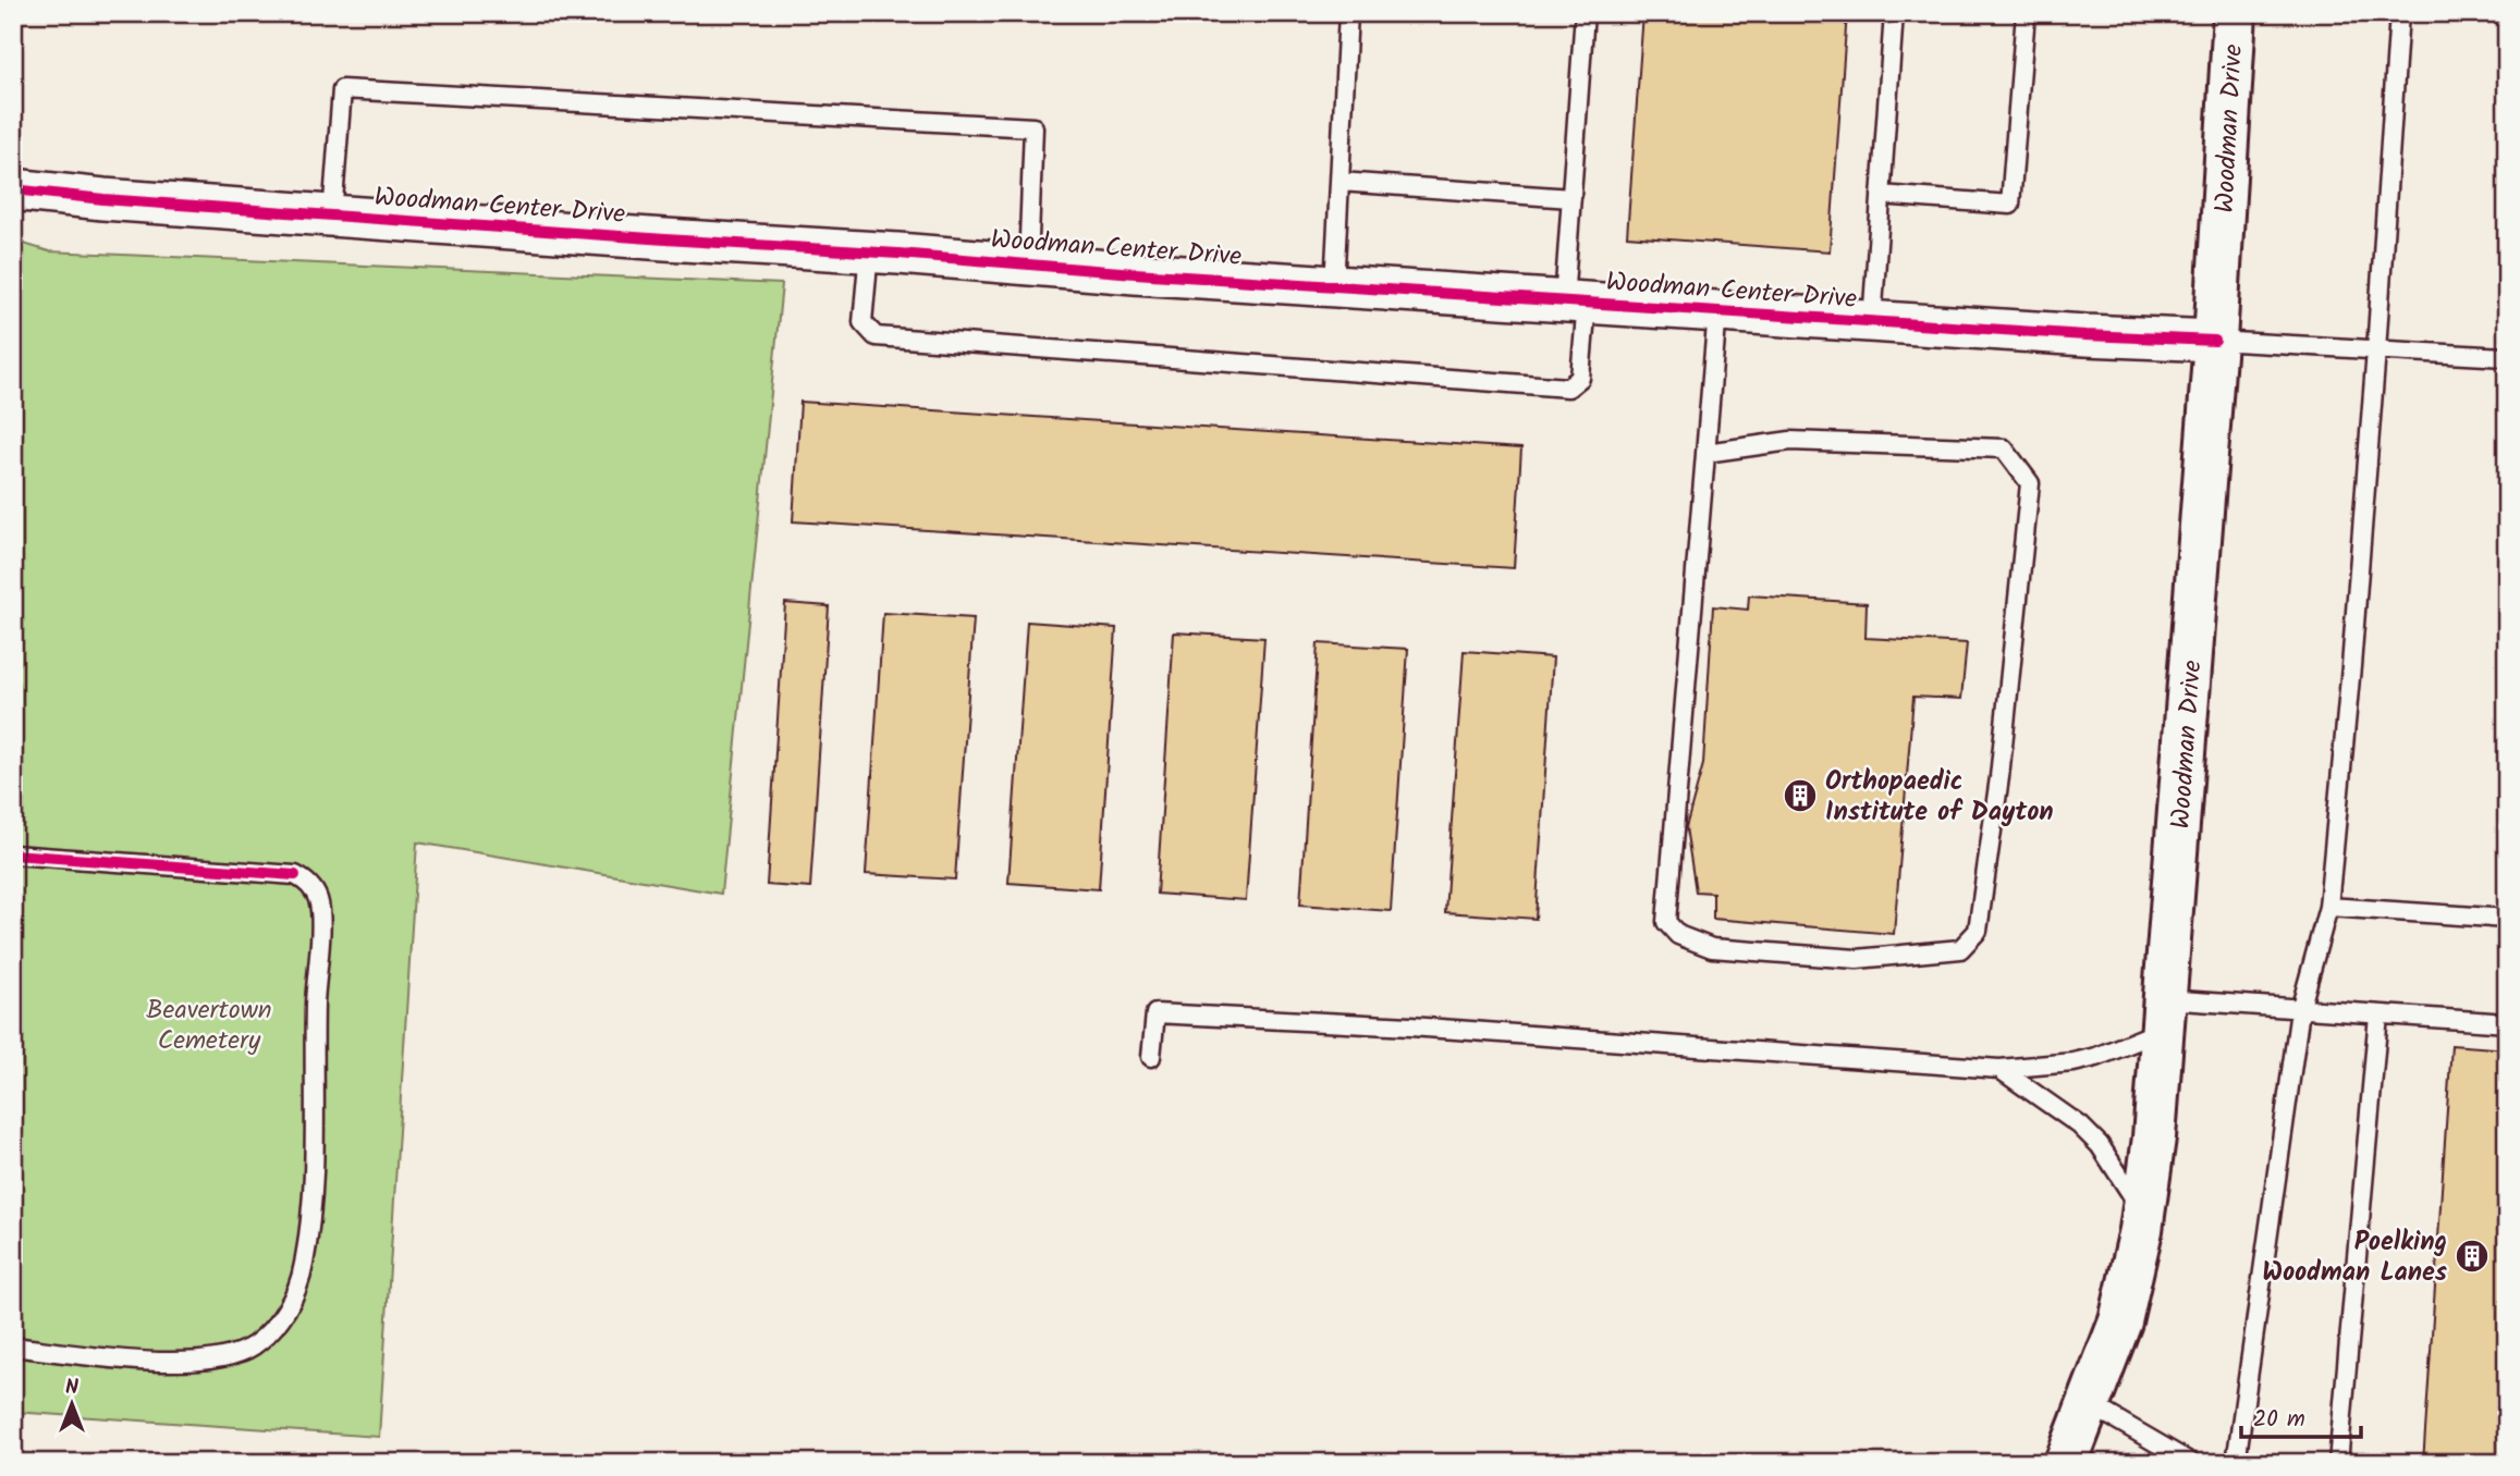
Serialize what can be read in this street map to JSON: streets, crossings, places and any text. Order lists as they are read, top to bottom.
{
  "streets": {
    "main road": ["Woodman Drive"],
    "street": ["Woodman Center Drive"]
  },
  "crossings": [
    ["Woodman Drive", "Woodman Center Drive"]
  ],
  "parks": ["Beavertown Cemetery"],
  "places": {
    "building": ["Orthopaedic Institute of Dayton", "Poelking Woodman Lanes"]
  },
  "scale_bar": "20 m",
  "north": "top"
}
